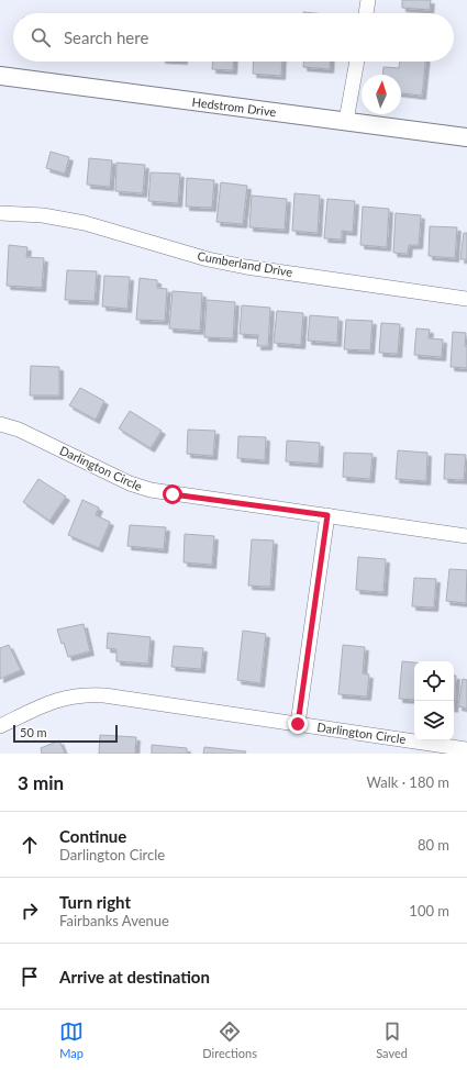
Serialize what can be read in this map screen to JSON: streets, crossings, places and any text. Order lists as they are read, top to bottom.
{
  "streets": {
    "street": ["Hedstrom Drive", "Cumberland Drive", "Darlington Circle"]
  },
  "scale_bar": "50 m",
  "north": "top",
  "page": {
    "search": "Search here",
    "scale": "50 m",
    "heading": ["3 min", "Walk · 180 m"],
    "list": [
      ["Continue", "Darlington Circle", "80 m"],
      ["Turn right", "Fairbanks Avenue", "100 m"],
      "Arrive at destination"
    ],
    "nav": ["Map", "Directions", "Saved"]
  }
}
